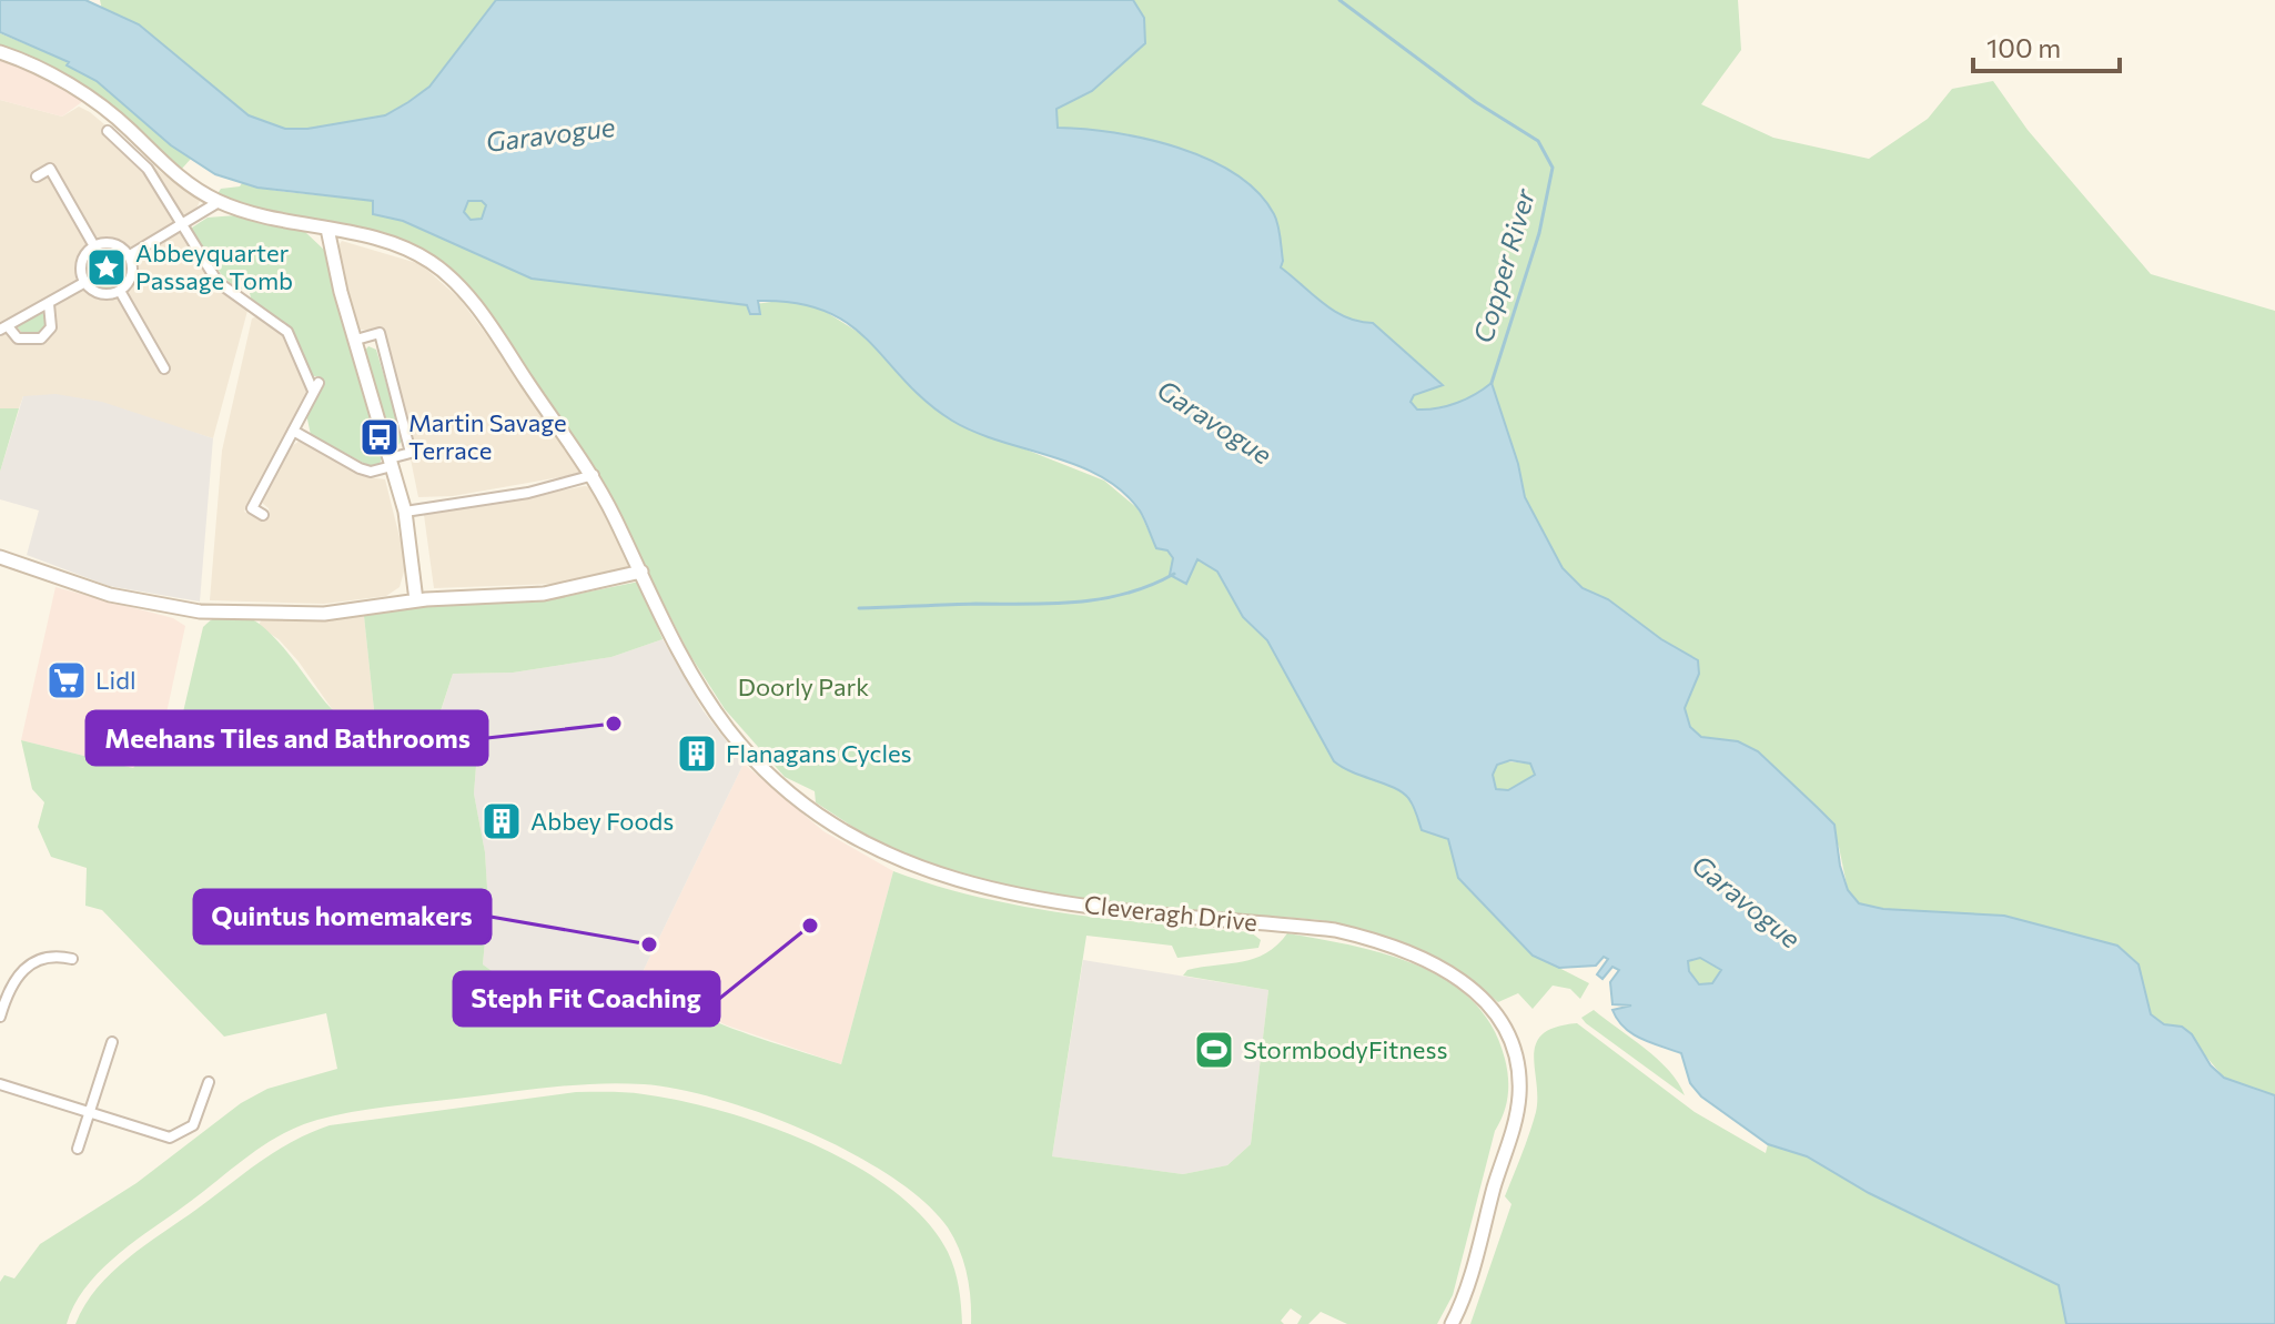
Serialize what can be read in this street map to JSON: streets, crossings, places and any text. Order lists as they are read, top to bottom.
{
  "streets": {
    "street": ["Cleveragh Drive"]
  },
  "water": ["Garavogue", "Copper River"],
  "parks": ["Doorly Park"],
  "places": {
    "place": ["Abbeyquarter Passage Tomb"],
    "bus stop": ["Martin Savage Terrace"],
    "supermarket": ["Lidl"],
    "other": ["Meehans Tiles and Bathrooms", "Steph Fit Coaching", "Quintus homemakers"],
    "building": ["Flanagans Cycles", "Abbey Foods"],
    "sports": ["StormbodyFitness"]
  },
  "scale_bar": "100 m"
}
